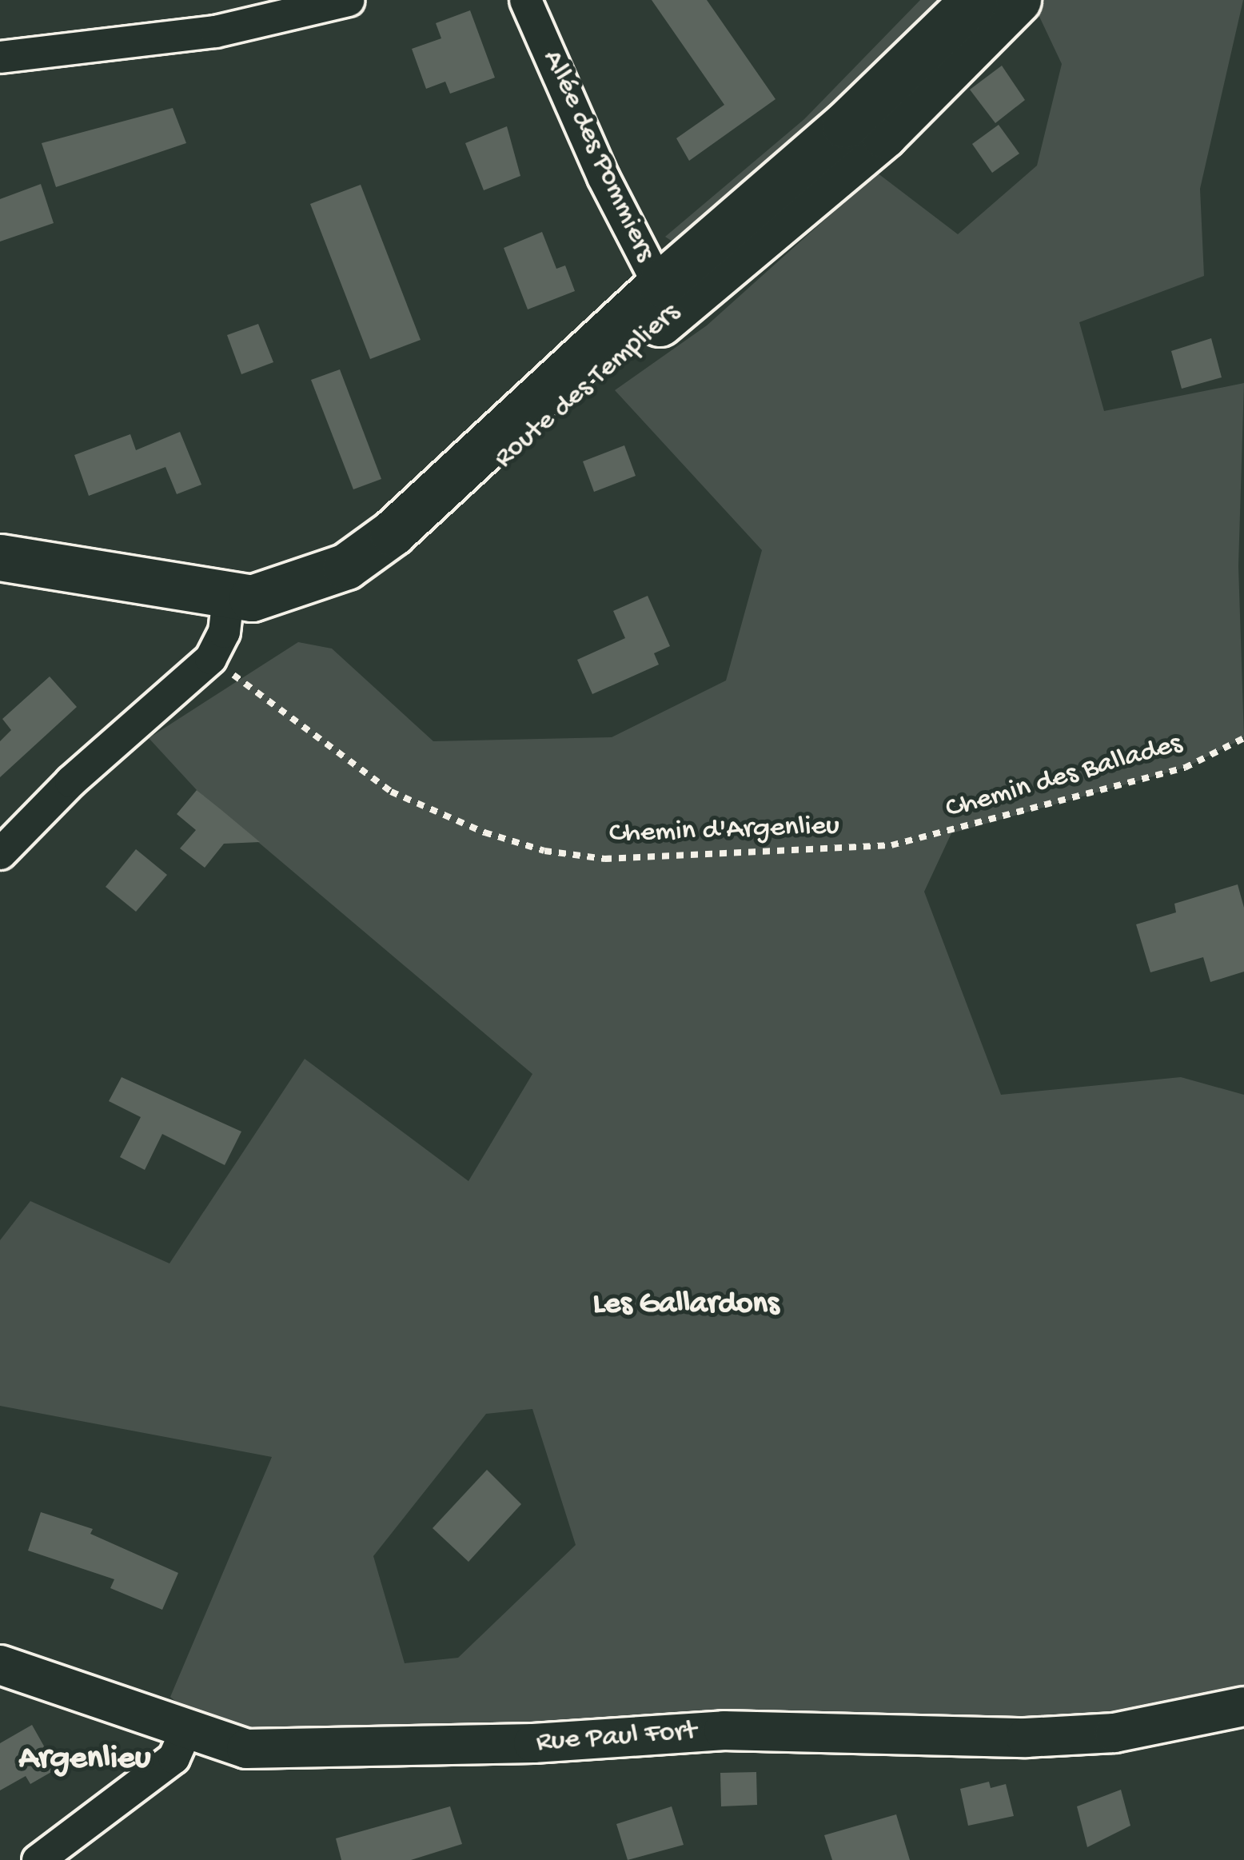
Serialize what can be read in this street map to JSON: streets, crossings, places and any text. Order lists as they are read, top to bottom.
{
  "streets": {
    "main road": ["Route des Templiers"],
    "street": ["Allée des Pommiers", "Rue Paul Fort"],
    "path": ["Chemin des Ballades", "Chemin d'Argenlieu"]
  },
  "crossings": [
    ["Allée des Pommiers", "Route des Templiers"],
    ["Route des Templiers", "Chemin d'Argenlieu"],
    ["Chemin des Ballades", "Chemin d'Argenlieu"]
  ],
  "districts": ["Les Gallardons", "Argenlieu"]
}
